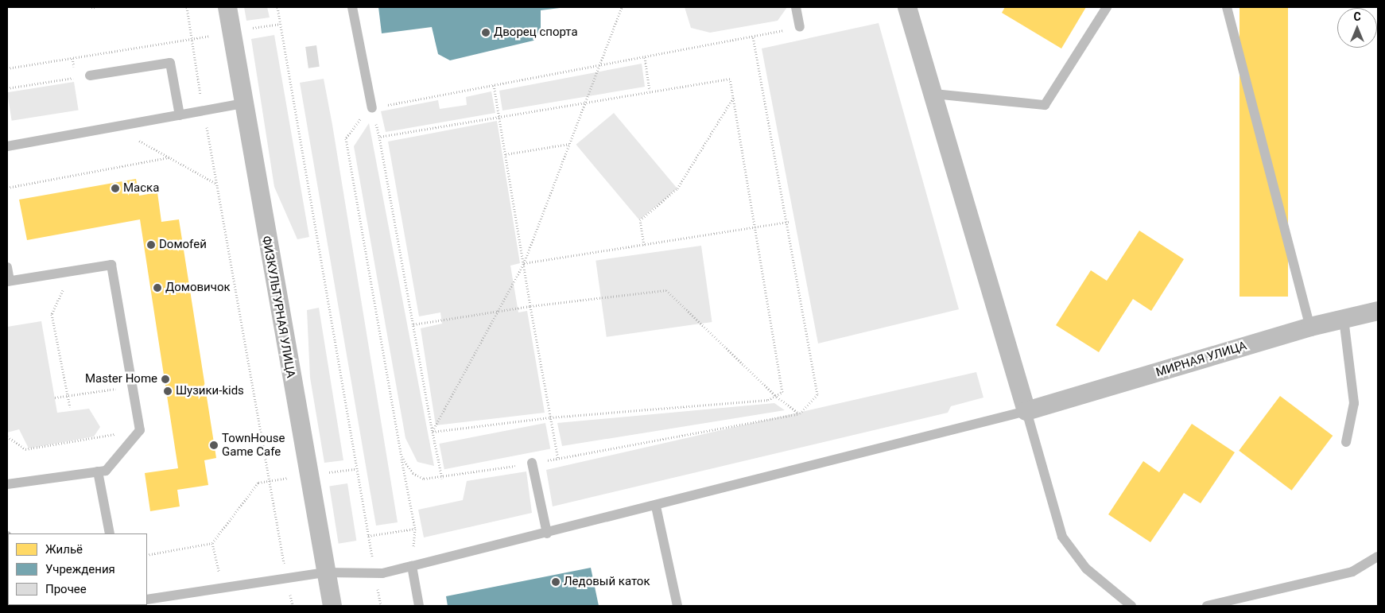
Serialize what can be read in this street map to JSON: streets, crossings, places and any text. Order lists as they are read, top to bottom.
{
  "streets": {
    "street": ["ФИЗКУЛЬТУРНАЯ УЛИЦА", "МИРНАЯ УЛИЦА"]
  },
  "places": [
    "Дворец спорта",
    "Маска",
    "Dомоfей",
    "Домовичок",
    "Master Home",
    "Шузики-kids",
    "TownHouse Game Cafe",
    "Ледовый каток"
  ],
  "legend": ["Жильё", "Учреждения", "Прочее"],
  "north": "top"
}
